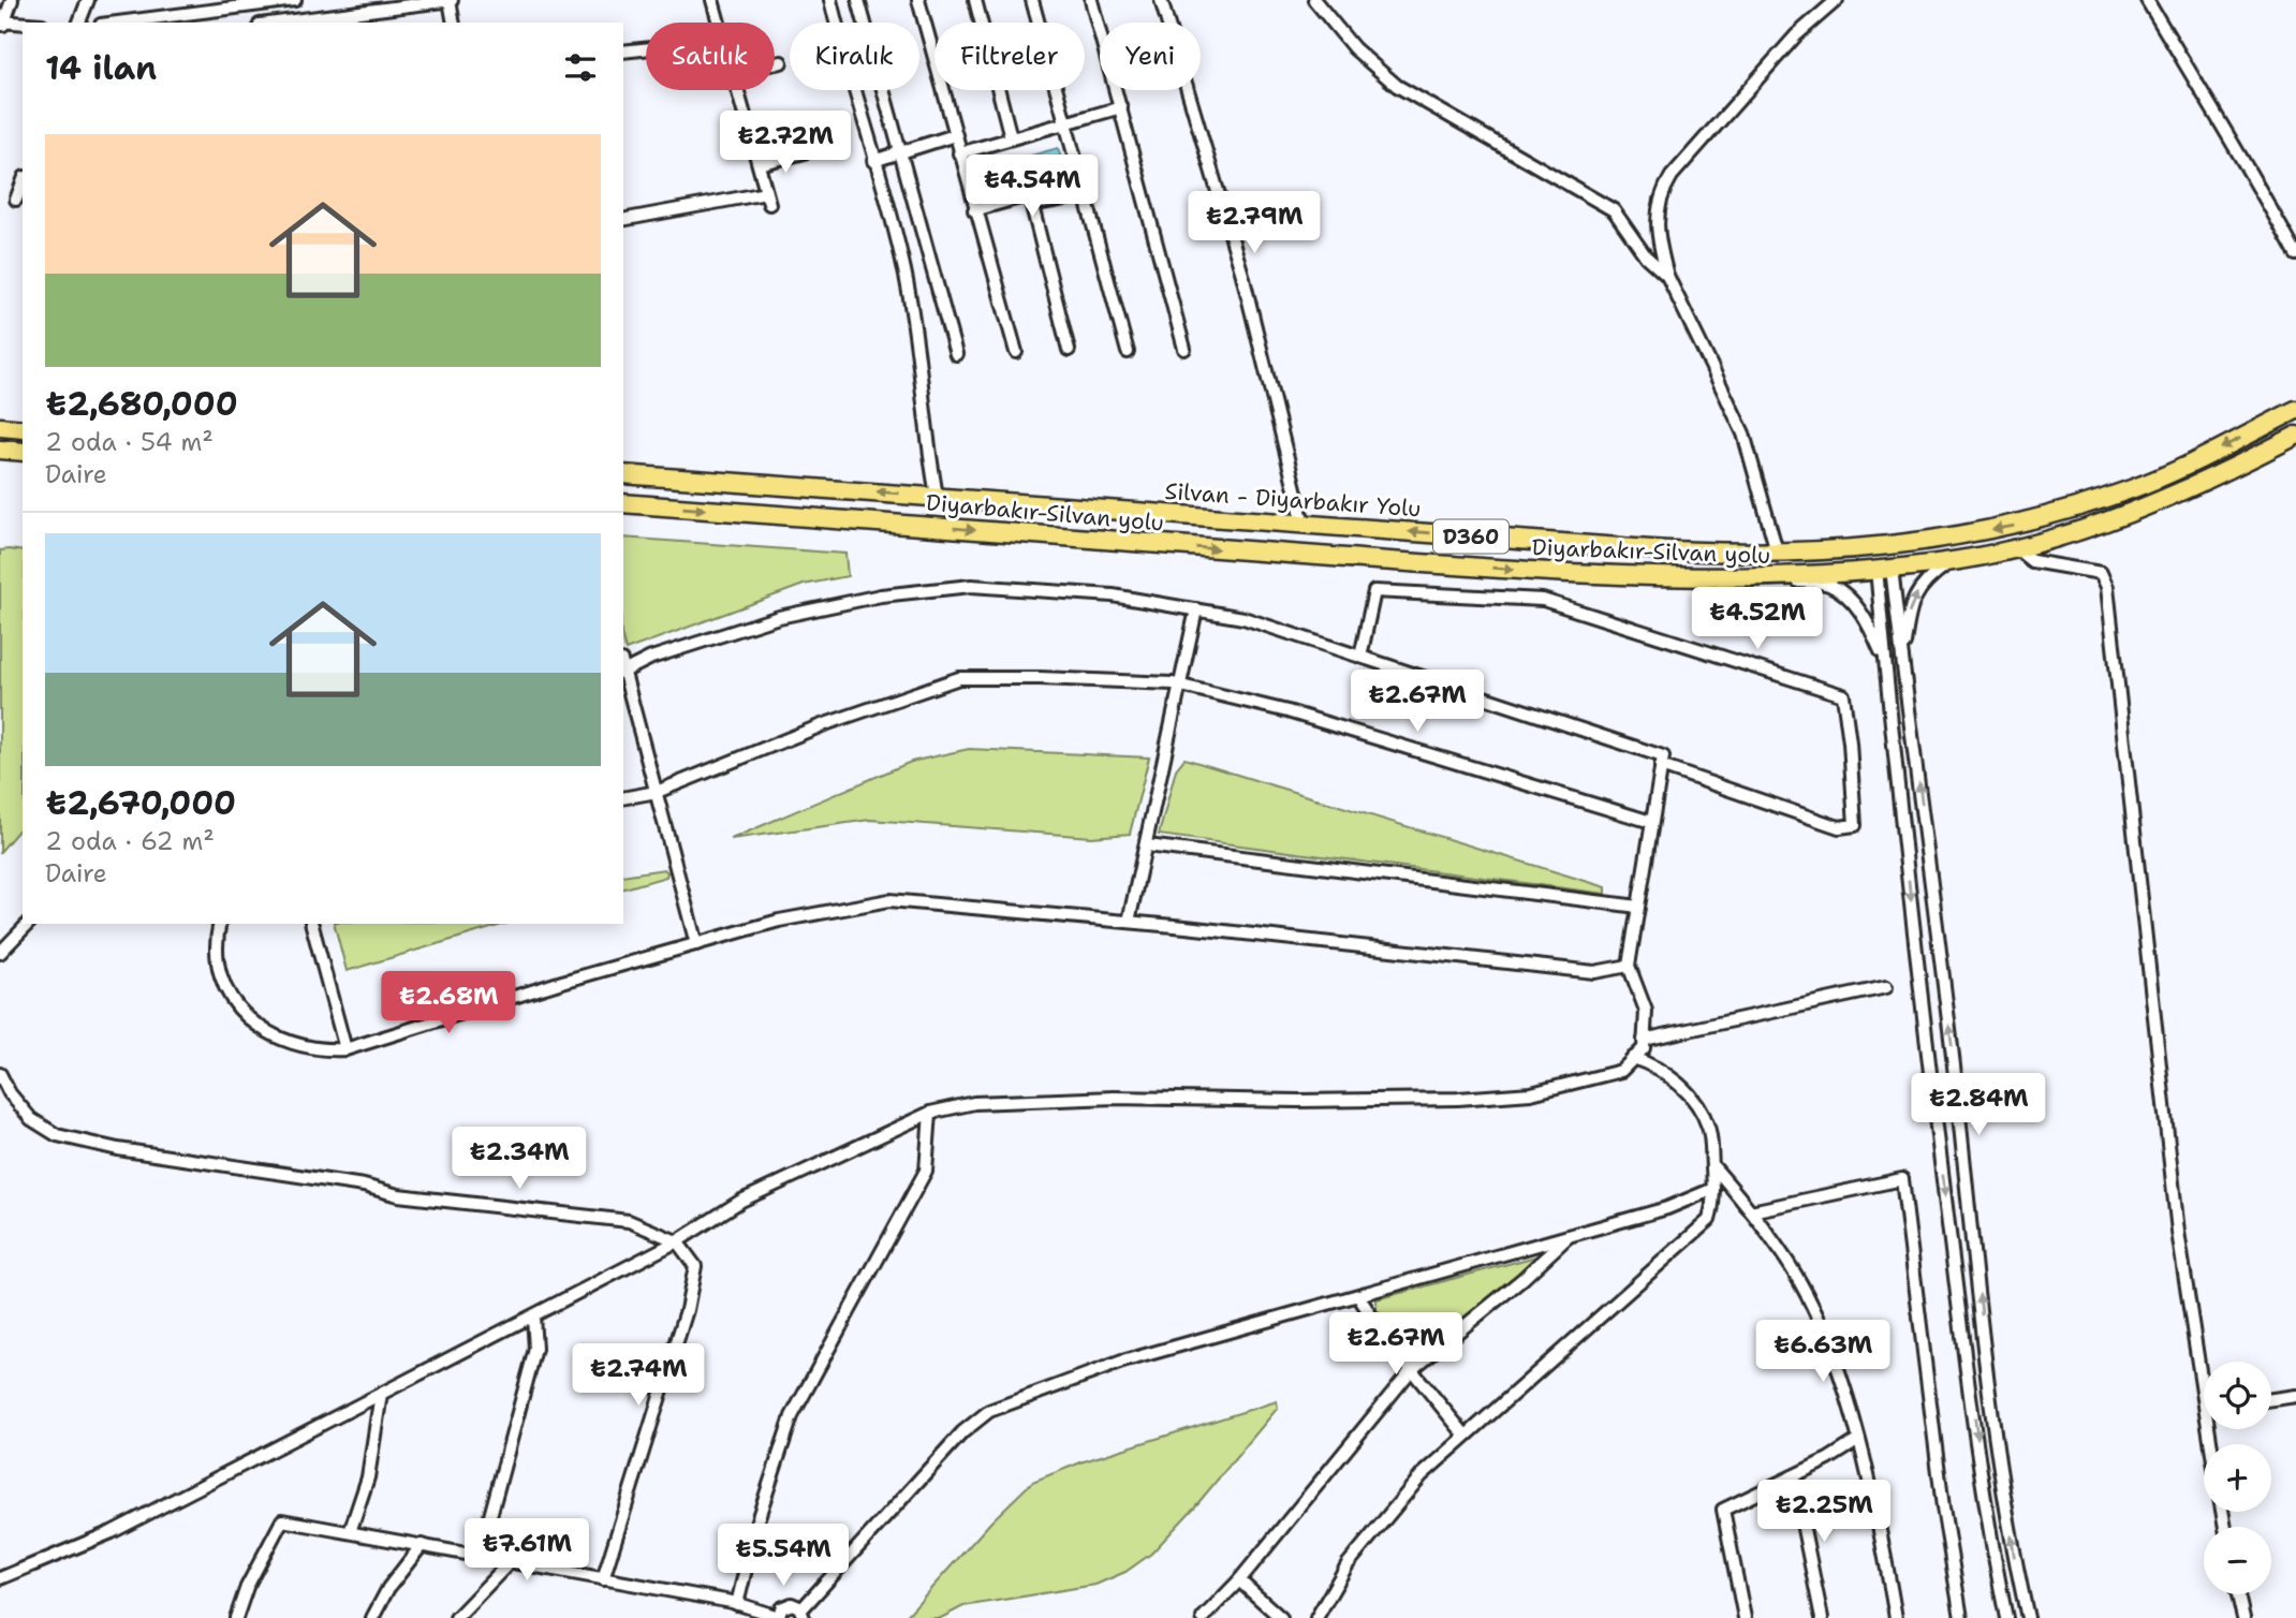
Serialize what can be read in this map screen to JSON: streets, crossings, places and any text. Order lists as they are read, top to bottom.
{
  "streets": {
    "highway": ["Silvan - Diyarbakır Yolu", "Diyarbakır-Silvan yolu", "D360"]
  },
  "one_way": ["Silvan - Diyarbakır Yolu", "Diyarbakır-Silvan yolu"],
  "page": {
    "chip": [
      "Satılık",
      "Kiralık",
      "Filtreler",
      "Yeni"
    ],
    "heading": "14 ilan",
    "price": [
      "₺2.72M",
      "₺4.54M",
      "₺2.79M",
      "₺4.52M",
      "₺2.67M",
      "₺2.68M",
      "₺2.84M",
      "₺2.34M",
      "₺2.67M",
      "₺6.63M",
      "₺2.74M",
      "₺2.25M",
      "₺7.61M",
      "₺5.54M"
    ],
    "list": [
      {
        "name": "₺2,680,000",
        "note": "2 oda · 54 m² · Daire"
      },
      {
        "name": "₺2,670,000",
        "note": "2 oda · 62 m² · Daire"
      }
    ],
    "map_buttons": ["+", "−"]
  }
}
